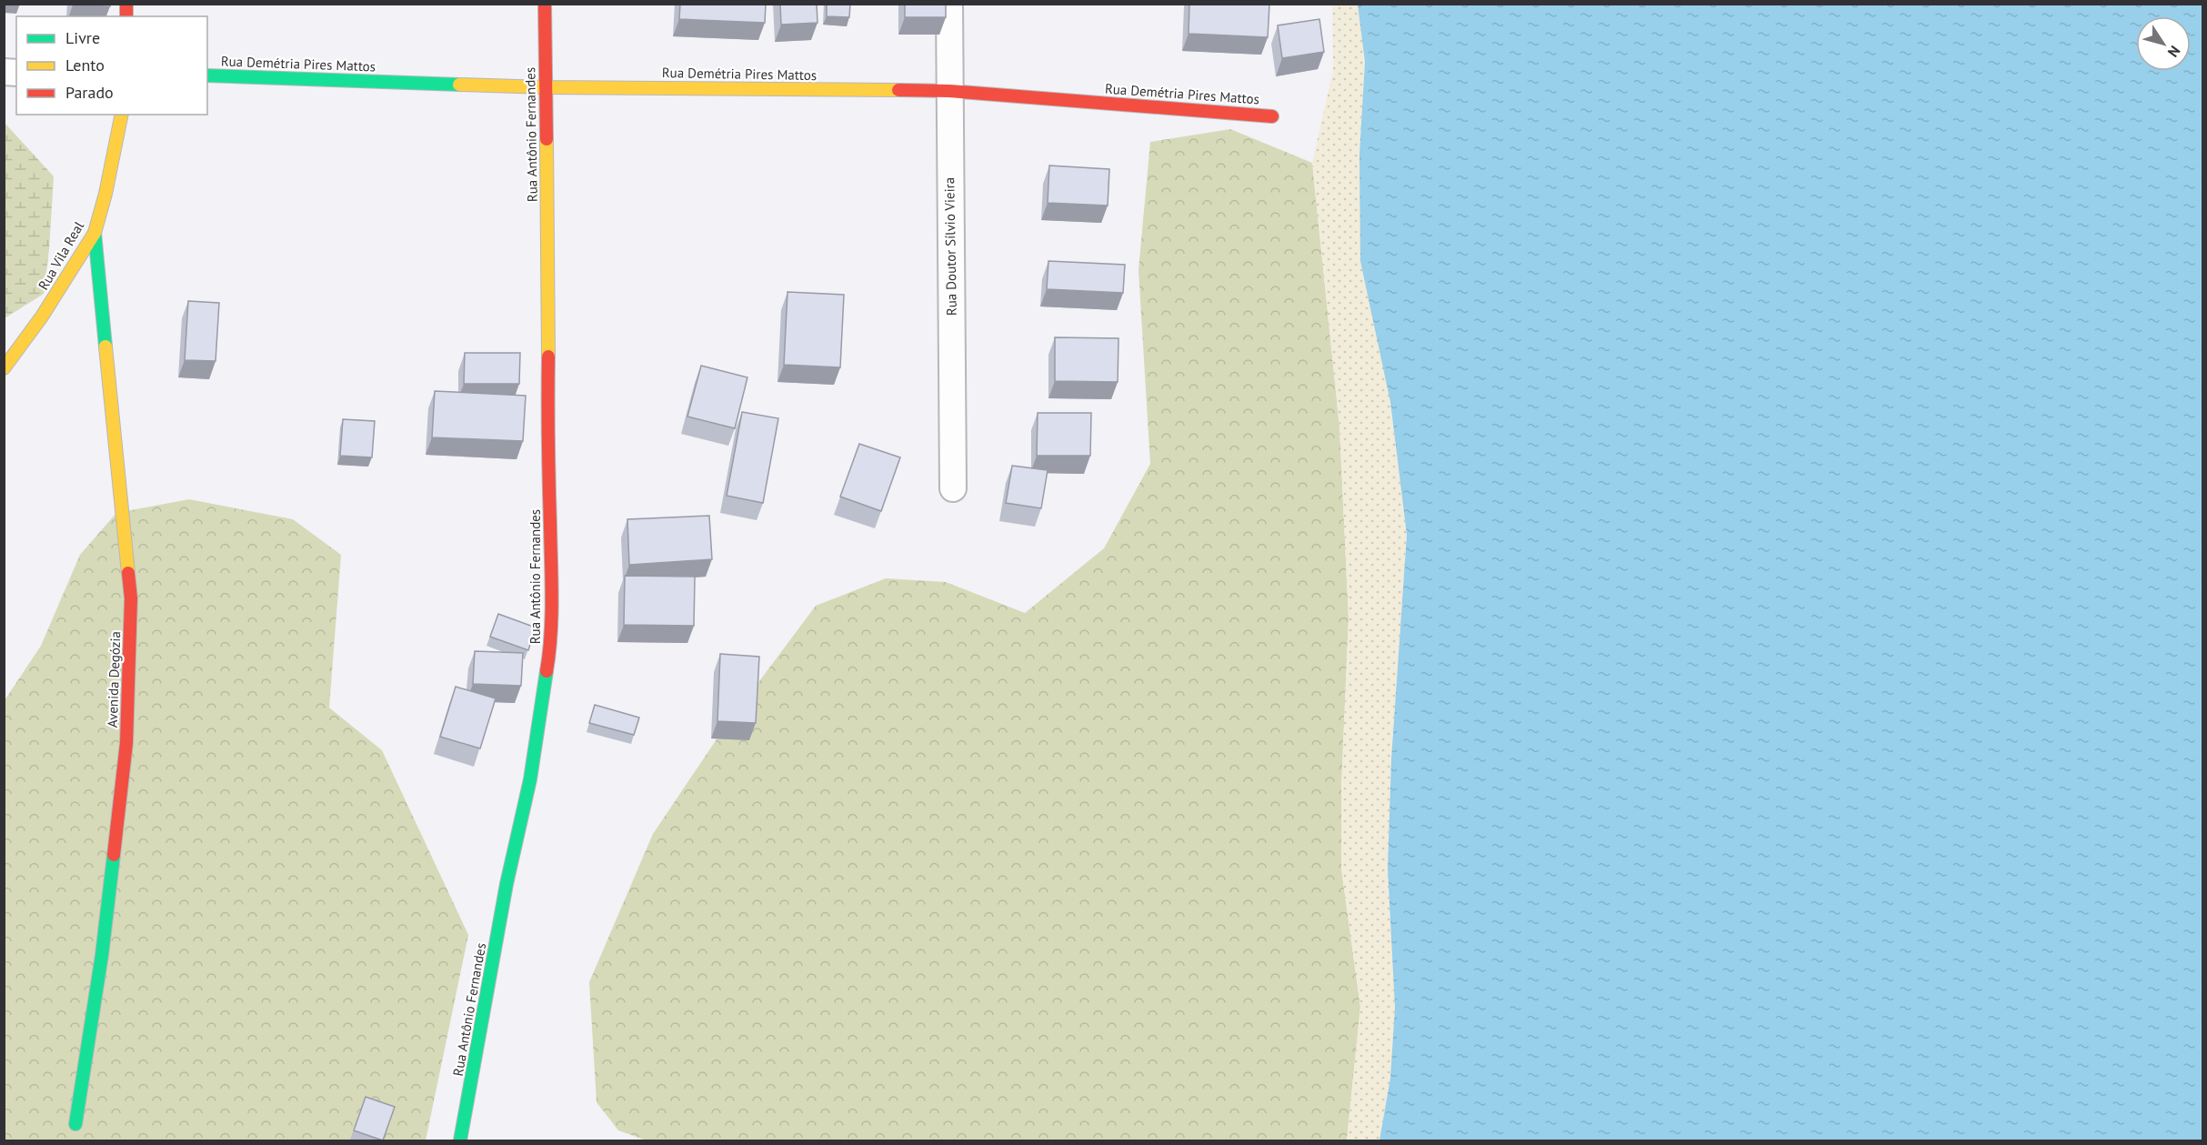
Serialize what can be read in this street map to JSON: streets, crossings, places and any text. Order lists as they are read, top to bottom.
{
  "streets": {
    "street": [
      "Rua Demétria Pires Mattos",
      "Rua Antônio Fernandes",
      "Rua Doutor Sílvio Vieira",
      "Rua Vila Real",
      "Avenida Degózia"
    ]
  },
  "crossings": [
    ["Rua Demétria Pires Mattos", "Rua Antônio Fernandes"],
    ["Rua Demétria Pires Mattos", "Rua Doutor Sílvio Vieira"],
    ["Rua Vila Real", "Avenida Degózia"]
  ],
  "legend": ["Livre", "Lento", "Parado"],
  "north": "bottom right"
}
